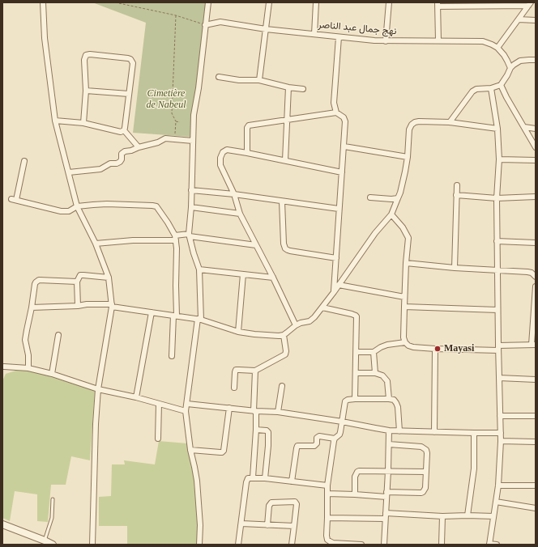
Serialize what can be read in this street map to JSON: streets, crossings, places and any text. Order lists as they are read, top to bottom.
{
  "streets": {
    "street": ["نهج جمال عبد الناصر"]
  },
  "parks": ["Cimetière de Nabeul"],
  "places": ["Mayasi"]
}
